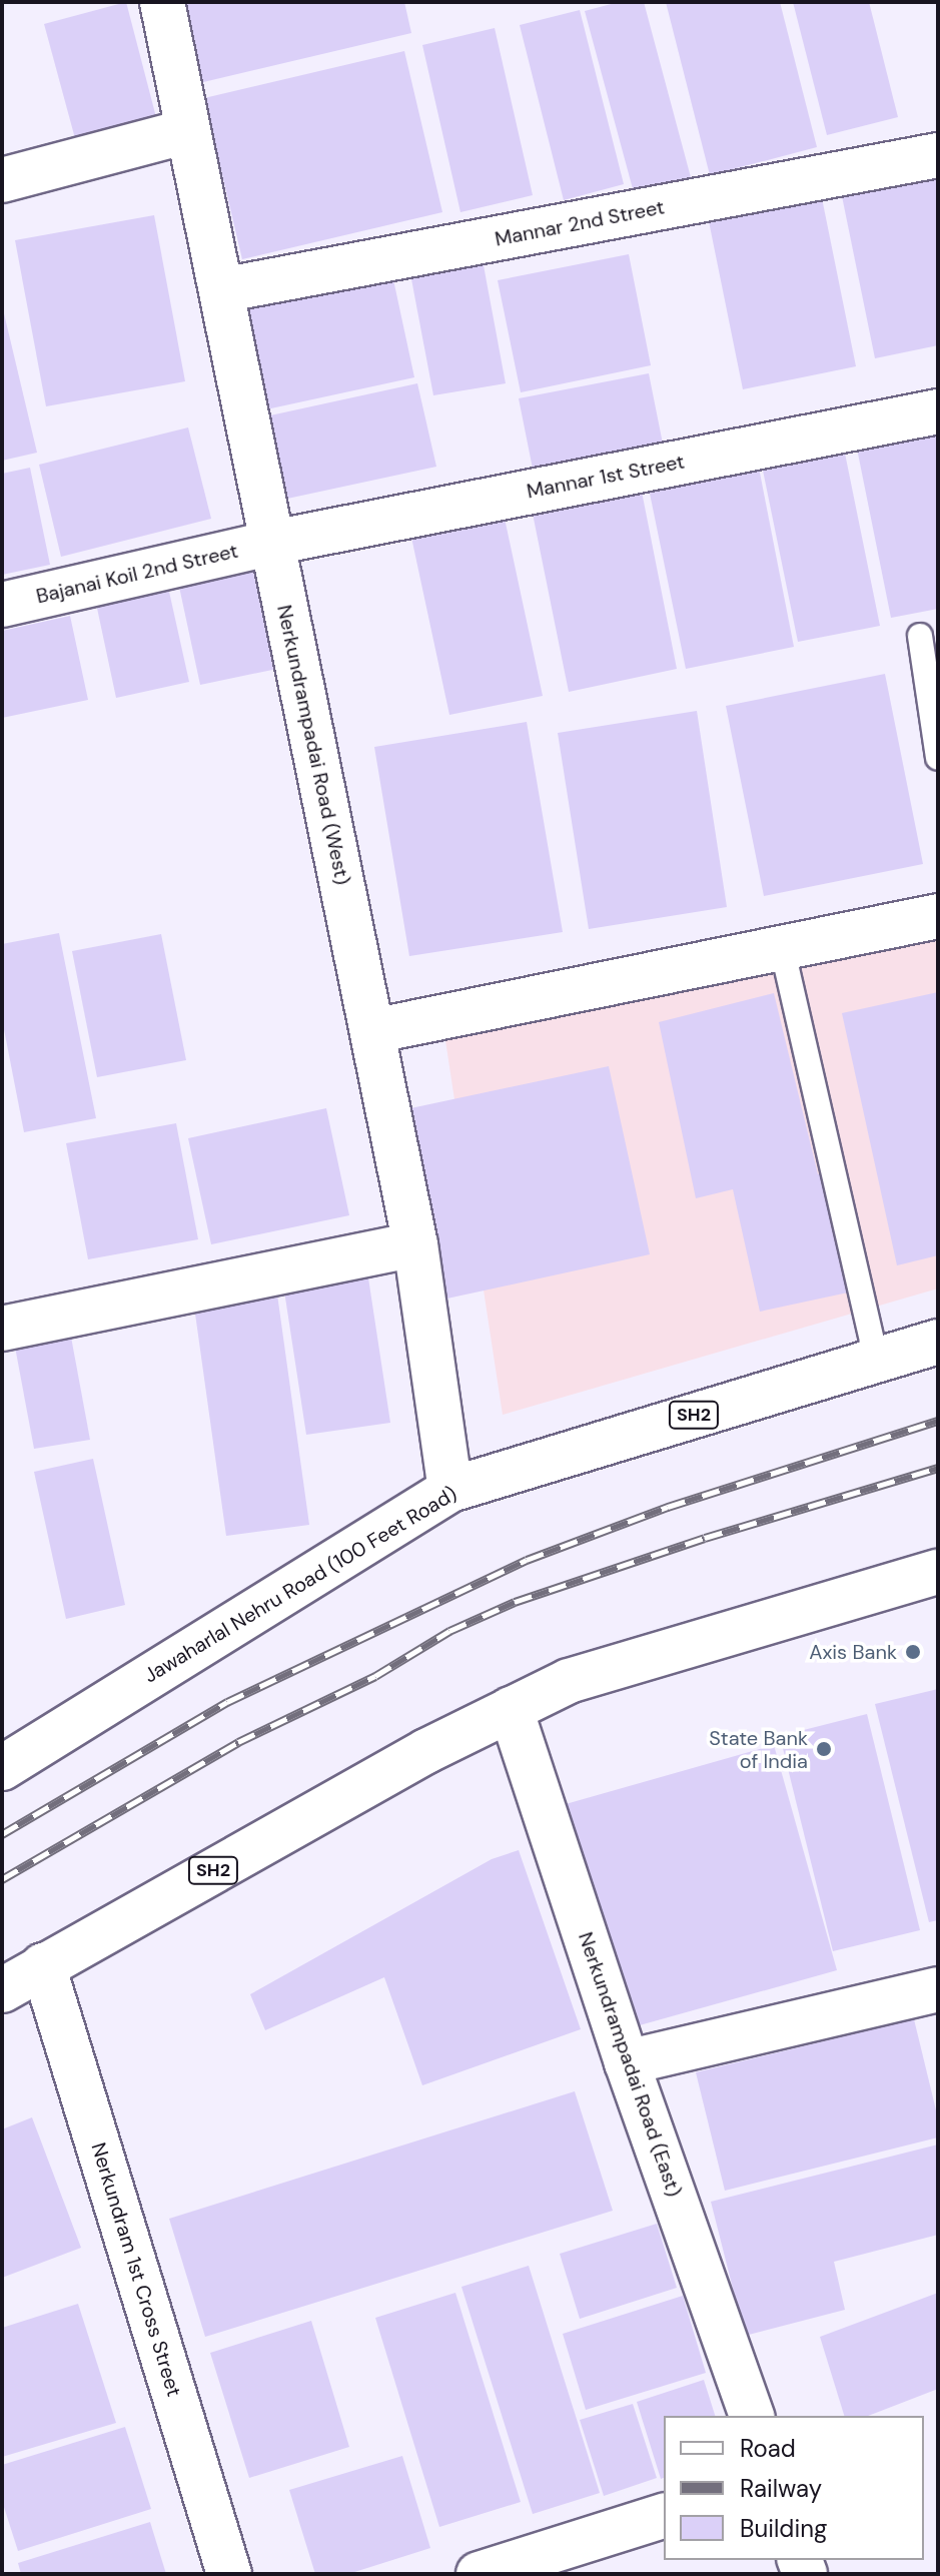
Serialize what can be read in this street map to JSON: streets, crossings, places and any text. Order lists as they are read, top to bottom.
{
  "streets": {
    "street": [
      "Mannar 2nd Street",
      "Mannar 1st Street",
      "Bajanai Koil 2nd Street",
      "Nerkundrampadai Road (West)",
      "SH2",
      "Jawaharlal Nehru Road (100 Feet Road)",
      "Nerkundrampadai Road (East)",
      "Nerkundram 1st Cross Street"
    ]
  },
  "crossings": [
    ["Mannar 2nd Street", "Nerkundrampadai Road (West)"],
    ["Mannar 1st Street", "Bajanai Koil 2nd Street"],
    ["Mannar 1st Street", "Nerkundrampadai Road (West)"],
    ["Bajanai Koil 2nd Street", "Nerkundrampadai Road (West)"],
    ["Nerkundrampadai Road (West)", "Jawaharlal Nehru Road (100 Feet Road)"],
    ["SH2", "Nerkundrampadai Road (East)"],
    ["SH2", "Nerkundram 1st Cross Street"]
  ],
  "places": ["Axis Bank", "State Bank of India"],
  "legend": ["Road", "Railway", "Building"]
}
